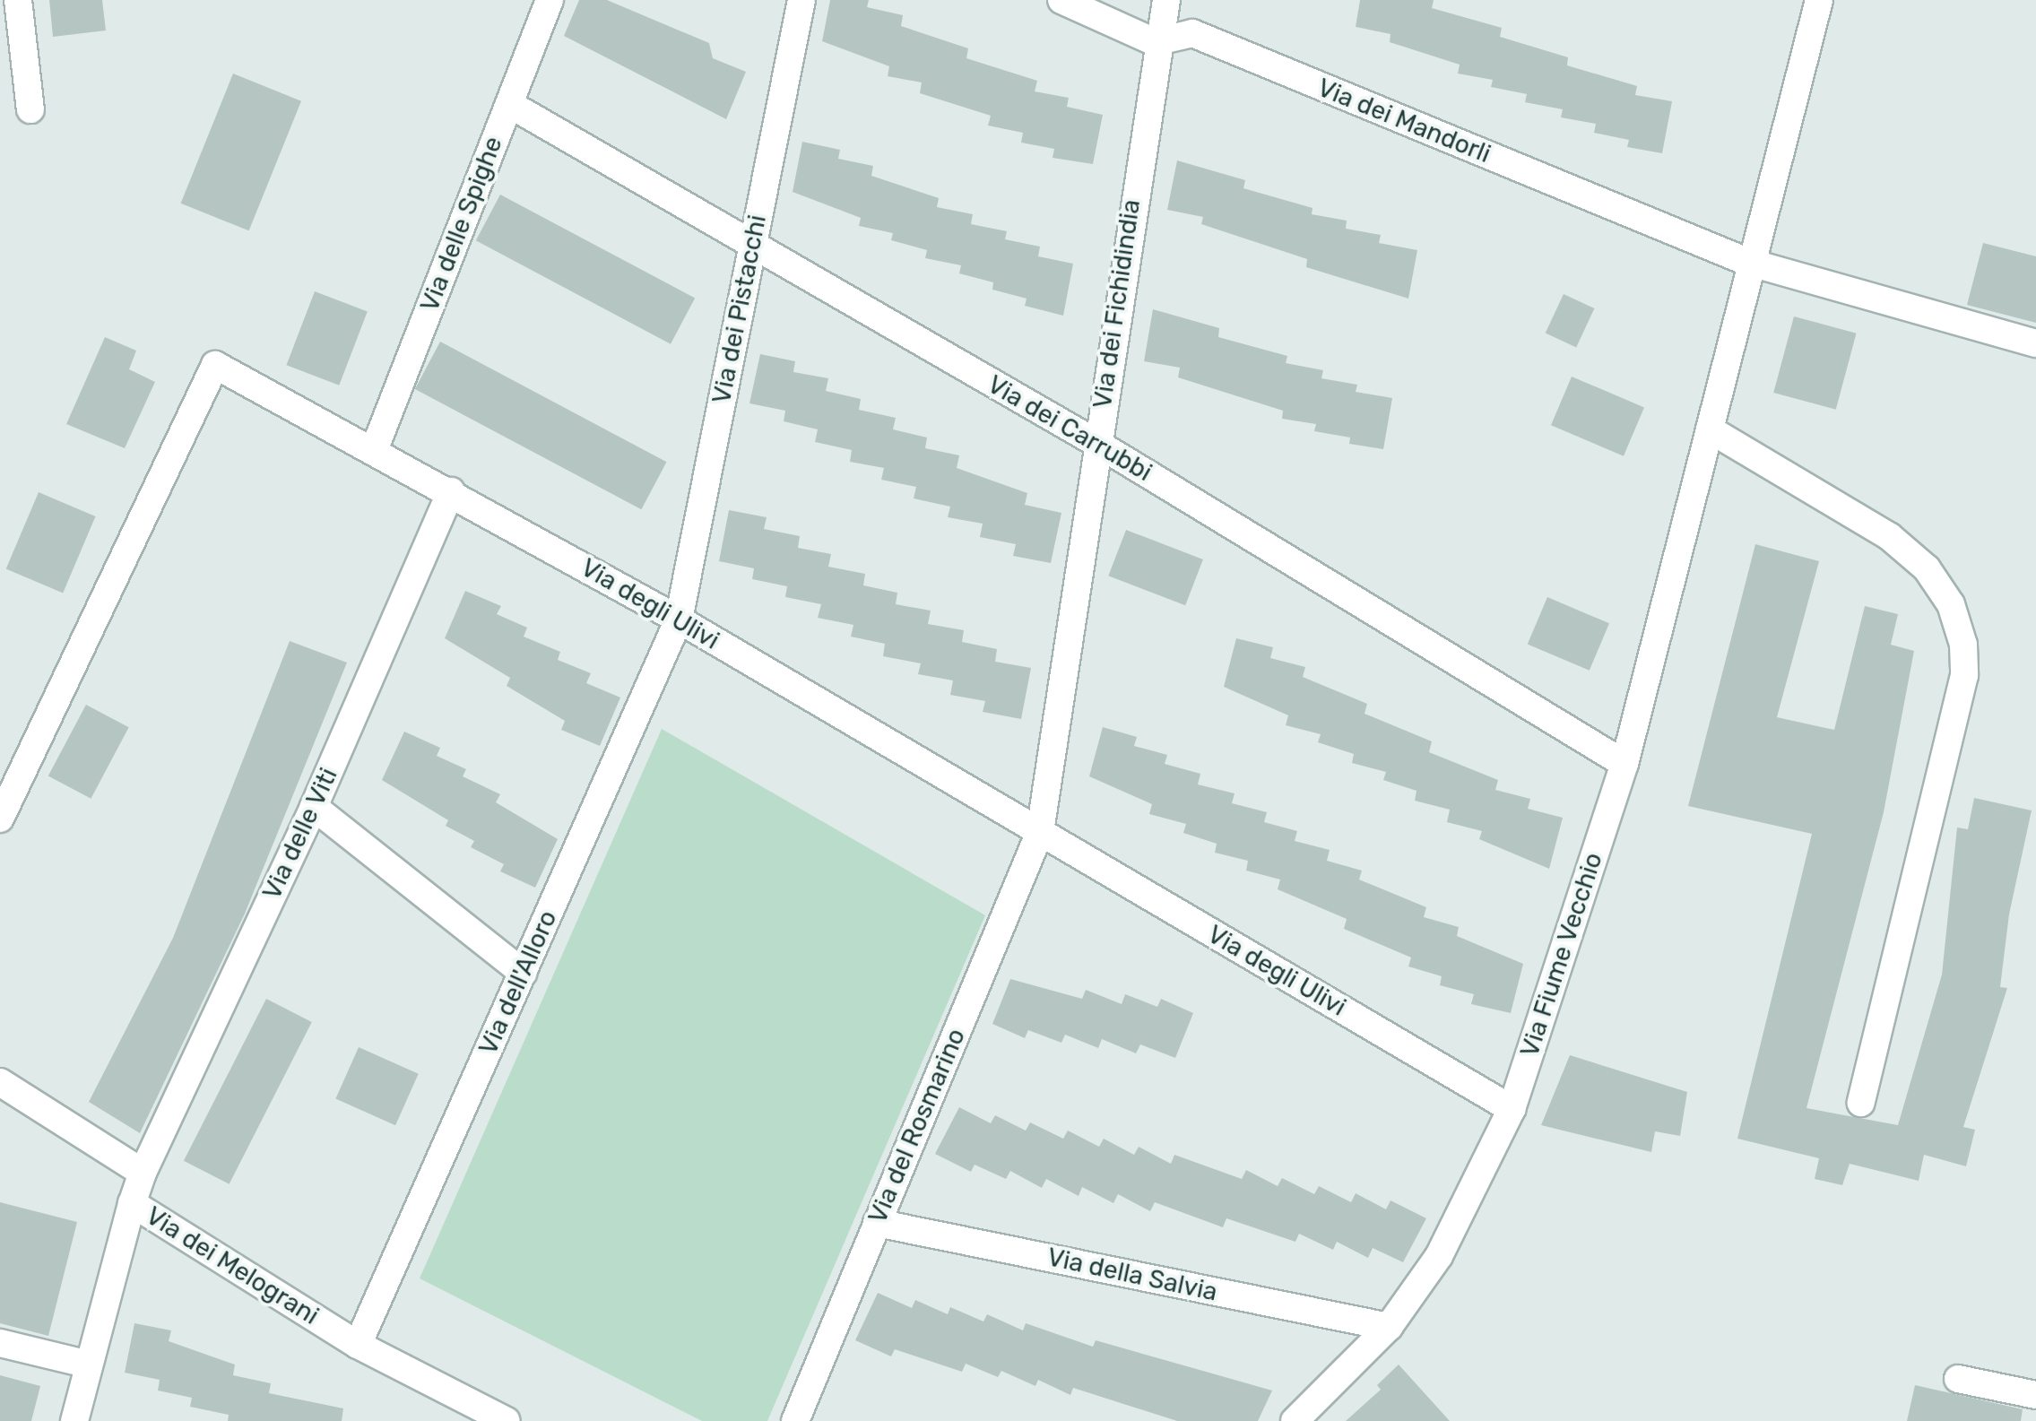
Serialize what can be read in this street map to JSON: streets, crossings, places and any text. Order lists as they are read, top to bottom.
{
  "streets": {
    "street": [
      "Via dei Mandorli",
      "Via delle Spighe",
      "Via dei Fichidindia",
      "Via dei Pistacchi",
      "Via dei Carrubbi",
      "Via degli Ulivi",
      "Via delle Viti",
      "Via Fiume Vecchio",
      "Via dell'Alloro",
      "Via del Rosmarino",
      "Via dei Melograni",
      "Via della Salvia"
    ]
  },
  "crossings": [
    ["Via dei Mandorli", "Via dei Fichidindia"],
    ["Via dei Mandorli", "Via Fiume Vecchio"],
    ["Via delle Spighe", "Via dei Carrubbi"],
    ["Via delle Spighe", "Via degli Ulivi"],
    ["Via dei Fichidindia", "Via dei Carrubbi"],
    ["Via dei Fichidindia", "Via degli Ulivi"],
    ["Via dei Fichidindia", "Via del Rosmarino"],
    ["Via dei Pistacchi", "Via dei Carrubbi"],
    ["Via dei Pistacchi", "Via degli Ulivi"],
    ["Via dei Pistacchi", "Via dell'Alloro"],
    ["Via dei Carrubbi", "Via Fiume Vecchio"],
    ["Via degli Ulivi", "Via delle Viti"],
    ["Via degli Ulivi", "Via Fiume Vecchio"],
    ["Via degli Ulivi", "Via dell'Alloro"],
    ["Via degli Ulivi", "Via del Rosmarino"],
    ["Via delle Viti", "Via dei Melograni"],
    ["Via Fiume Vecchio", "Via della Salvia"],
    ["Via dell'Alloro", "Via dei Melograni"],
    ["Via del Rosmarino", "Via della Salvia"]
  ]
}
